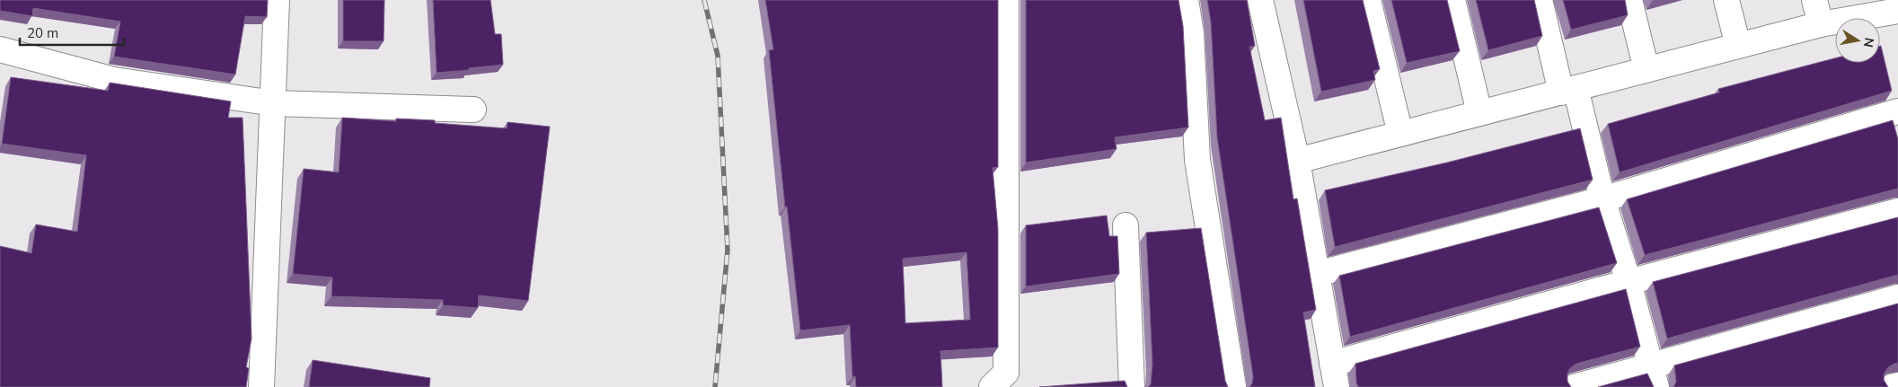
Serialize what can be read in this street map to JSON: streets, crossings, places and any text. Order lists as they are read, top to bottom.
{
  "scale_bar": "20 m",
  "north": "right"
}
